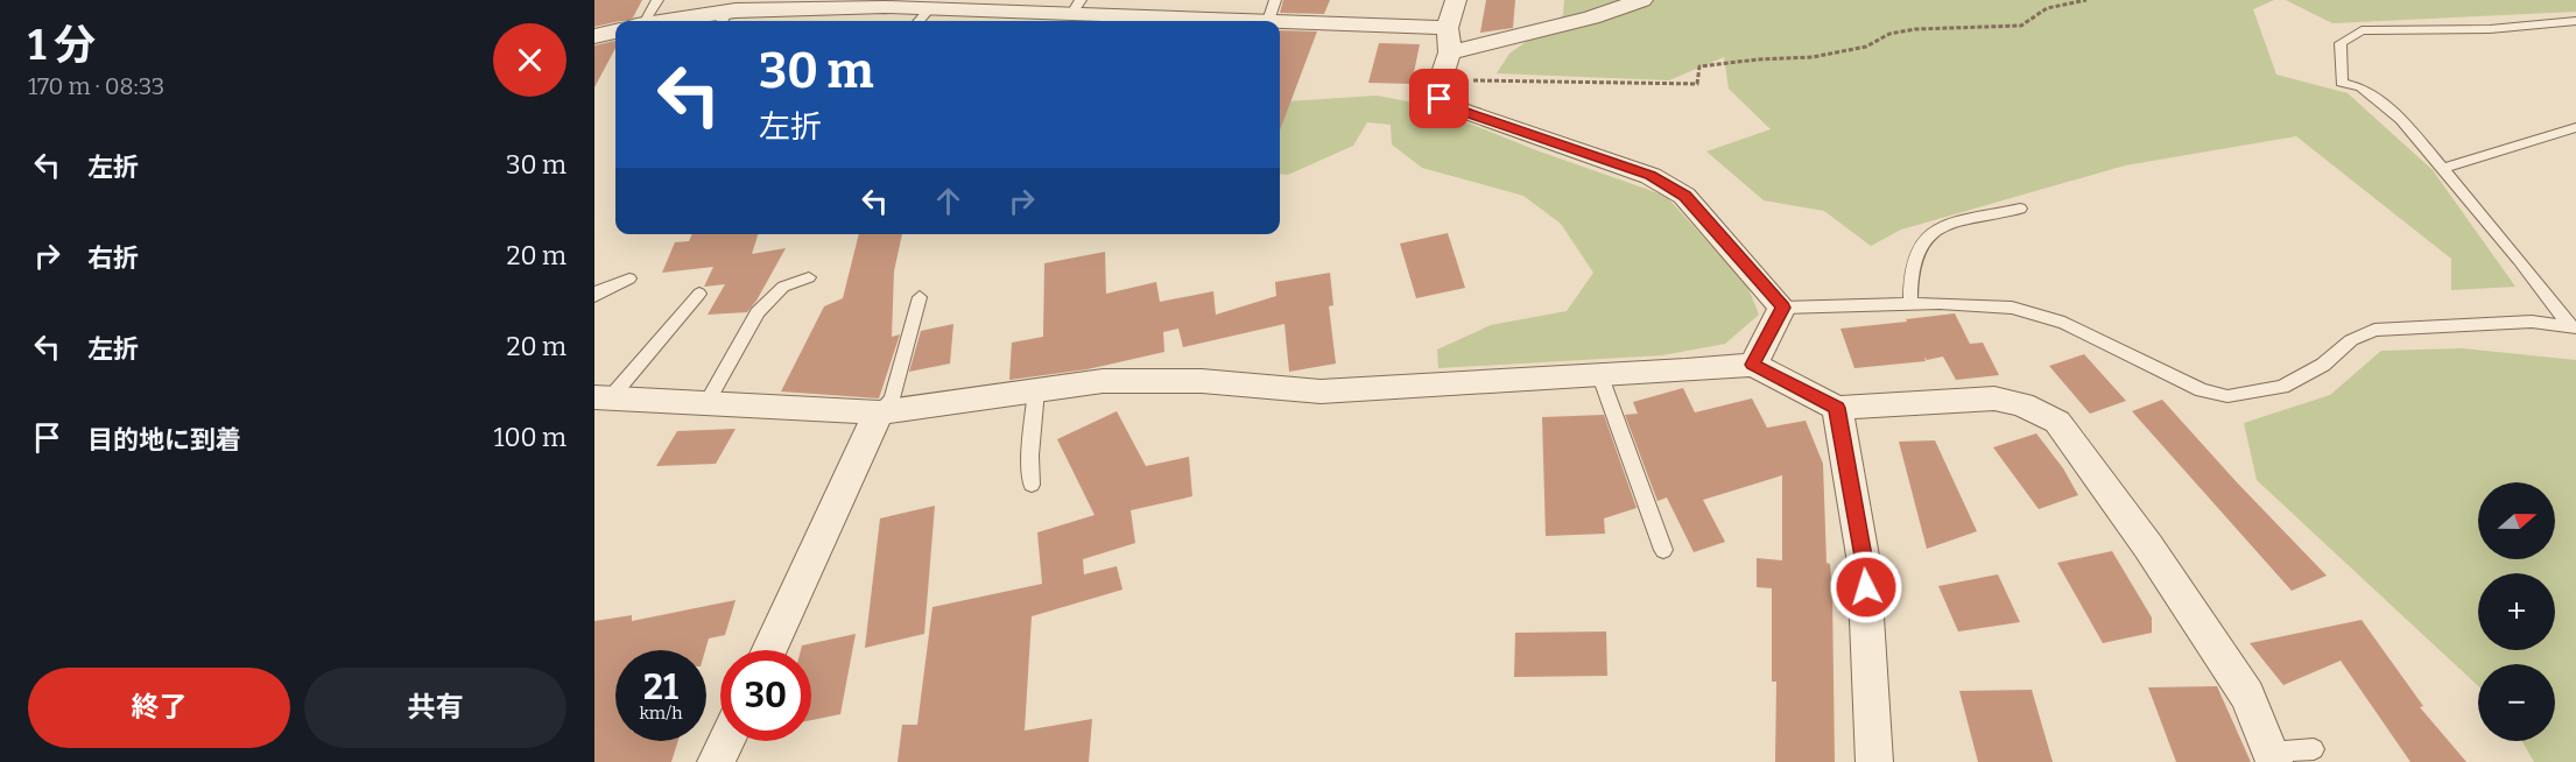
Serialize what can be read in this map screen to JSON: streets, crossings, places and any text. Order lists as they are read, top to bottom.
{
  "north": "right",
  "page": {
    "heading": ["1 分", "170 m · 08:33"],
    "turn": ["30 m", "左折"],
    "list": [
      {
        "name": "左折",
        "value": "30 m"
      },
      {
        "name": "右折",
        "value": "20 m"
      },
      {
        "name": "左折",
        "value": "20 m"
      },
      {
        "name": "目的地に到着",
        "value": "100 m"
      }
    ],
    "map_buttons": ["+", "−"],
    "speed": "21 km/h",
    "limit": "30",
    "buttons": ["終了", "共有"]
  }
}
